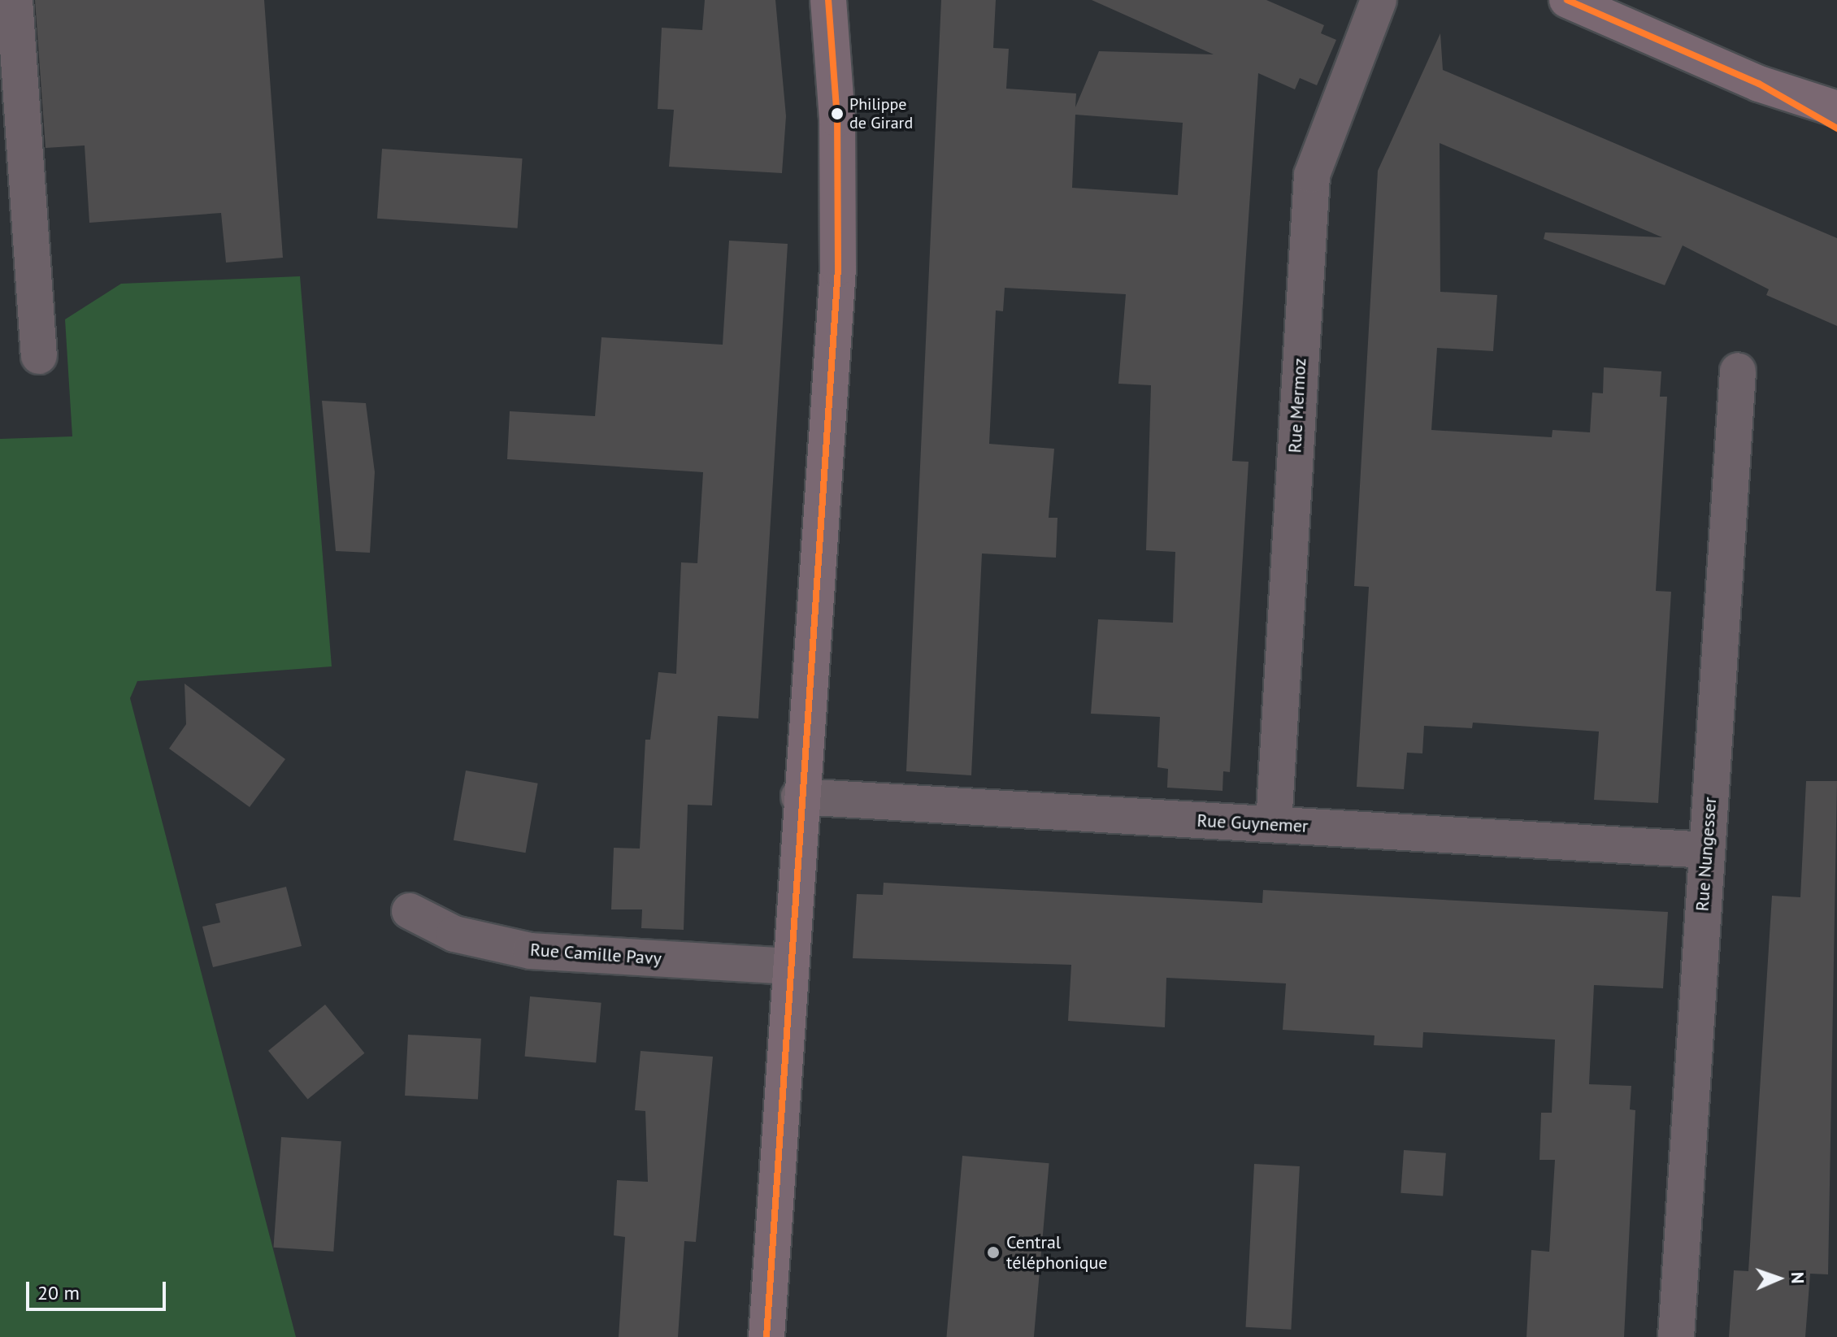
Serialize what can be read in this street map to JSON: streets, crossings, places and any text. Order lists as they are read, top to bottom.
{
  "streets": {
    "street": [
      "Rue Mermoz",
      "Rue Guynemer",
      "Rue Nungesser",
      "Rue Camille Pavy"
    ]
  },
  "crossings": [
    ["Rue Mermoz", "Rue Guynemer"],
    ["Rue Guynemer", "Rue Nungesser"]
  ],
  "places": ["Philippe de Girard", "Central téléphonique"],
  "scale_bar": "20 m",
  "north": "right"
}
